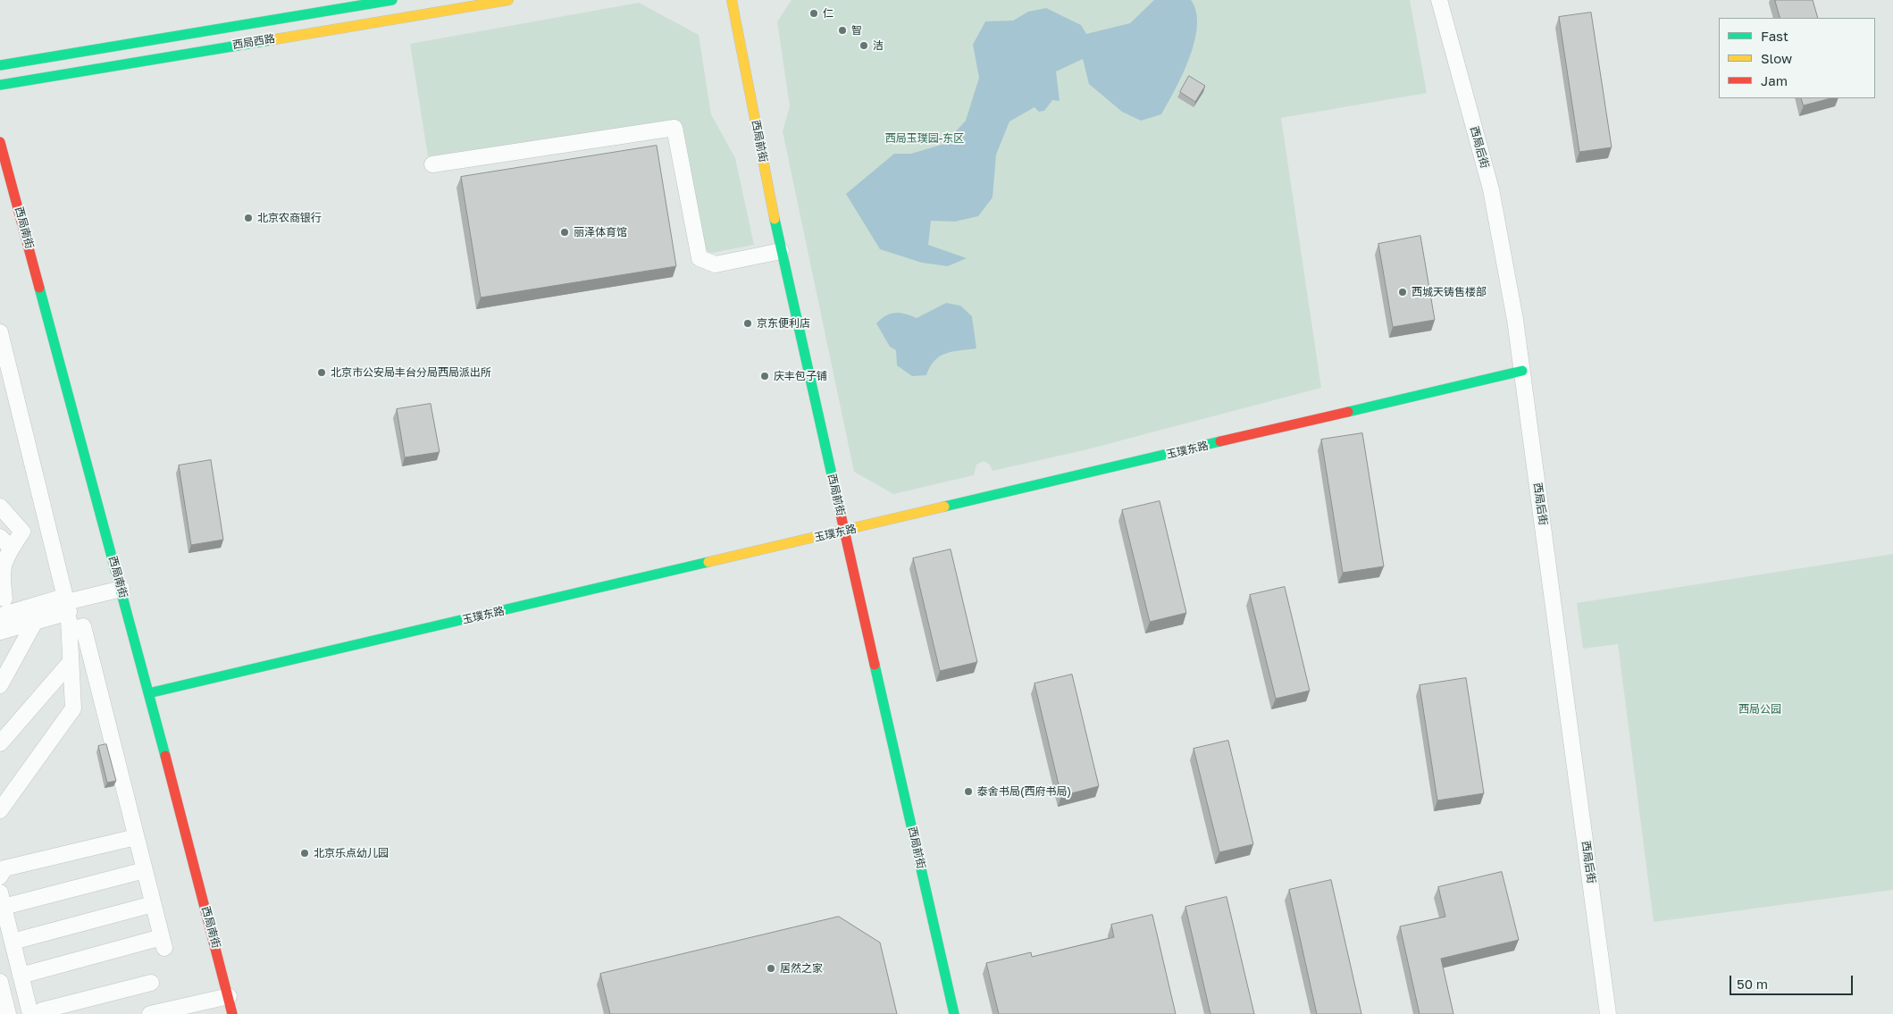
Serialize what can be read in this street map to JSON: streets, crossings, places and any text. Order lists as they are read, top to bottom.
{
  "streets": {
    "street": [
      "西局西路",
      "西局前街",
      "西局后街",
      "西局南街",
      "玉璞东路"
    ]
  },
  "crossings": [
    ["西局前街", "玉璞东路"],
    ["西局后街", "玉璞东路"],
    ["西局南街", "玉璞东路"]
  ],
  "parks": ["西局玉璞园-东区", "西局公园"],
  "places": [
    "仁",
    "智",
    "洁",
    "北京农商银行",
    "丽泽体育馆",
    "西城天铸售楼部",
    "京东便利店",
    "北京市公安局丰台分局西局派出所",
    "庆丰包子铺",
    "泰舍书局(西府书局)",
    "北京乐点幼儿园",
    "居然之家"
  ],
  "legend": ["Fast", "Slow", "Jam"],
  "scale_bar": "50 m"
}
